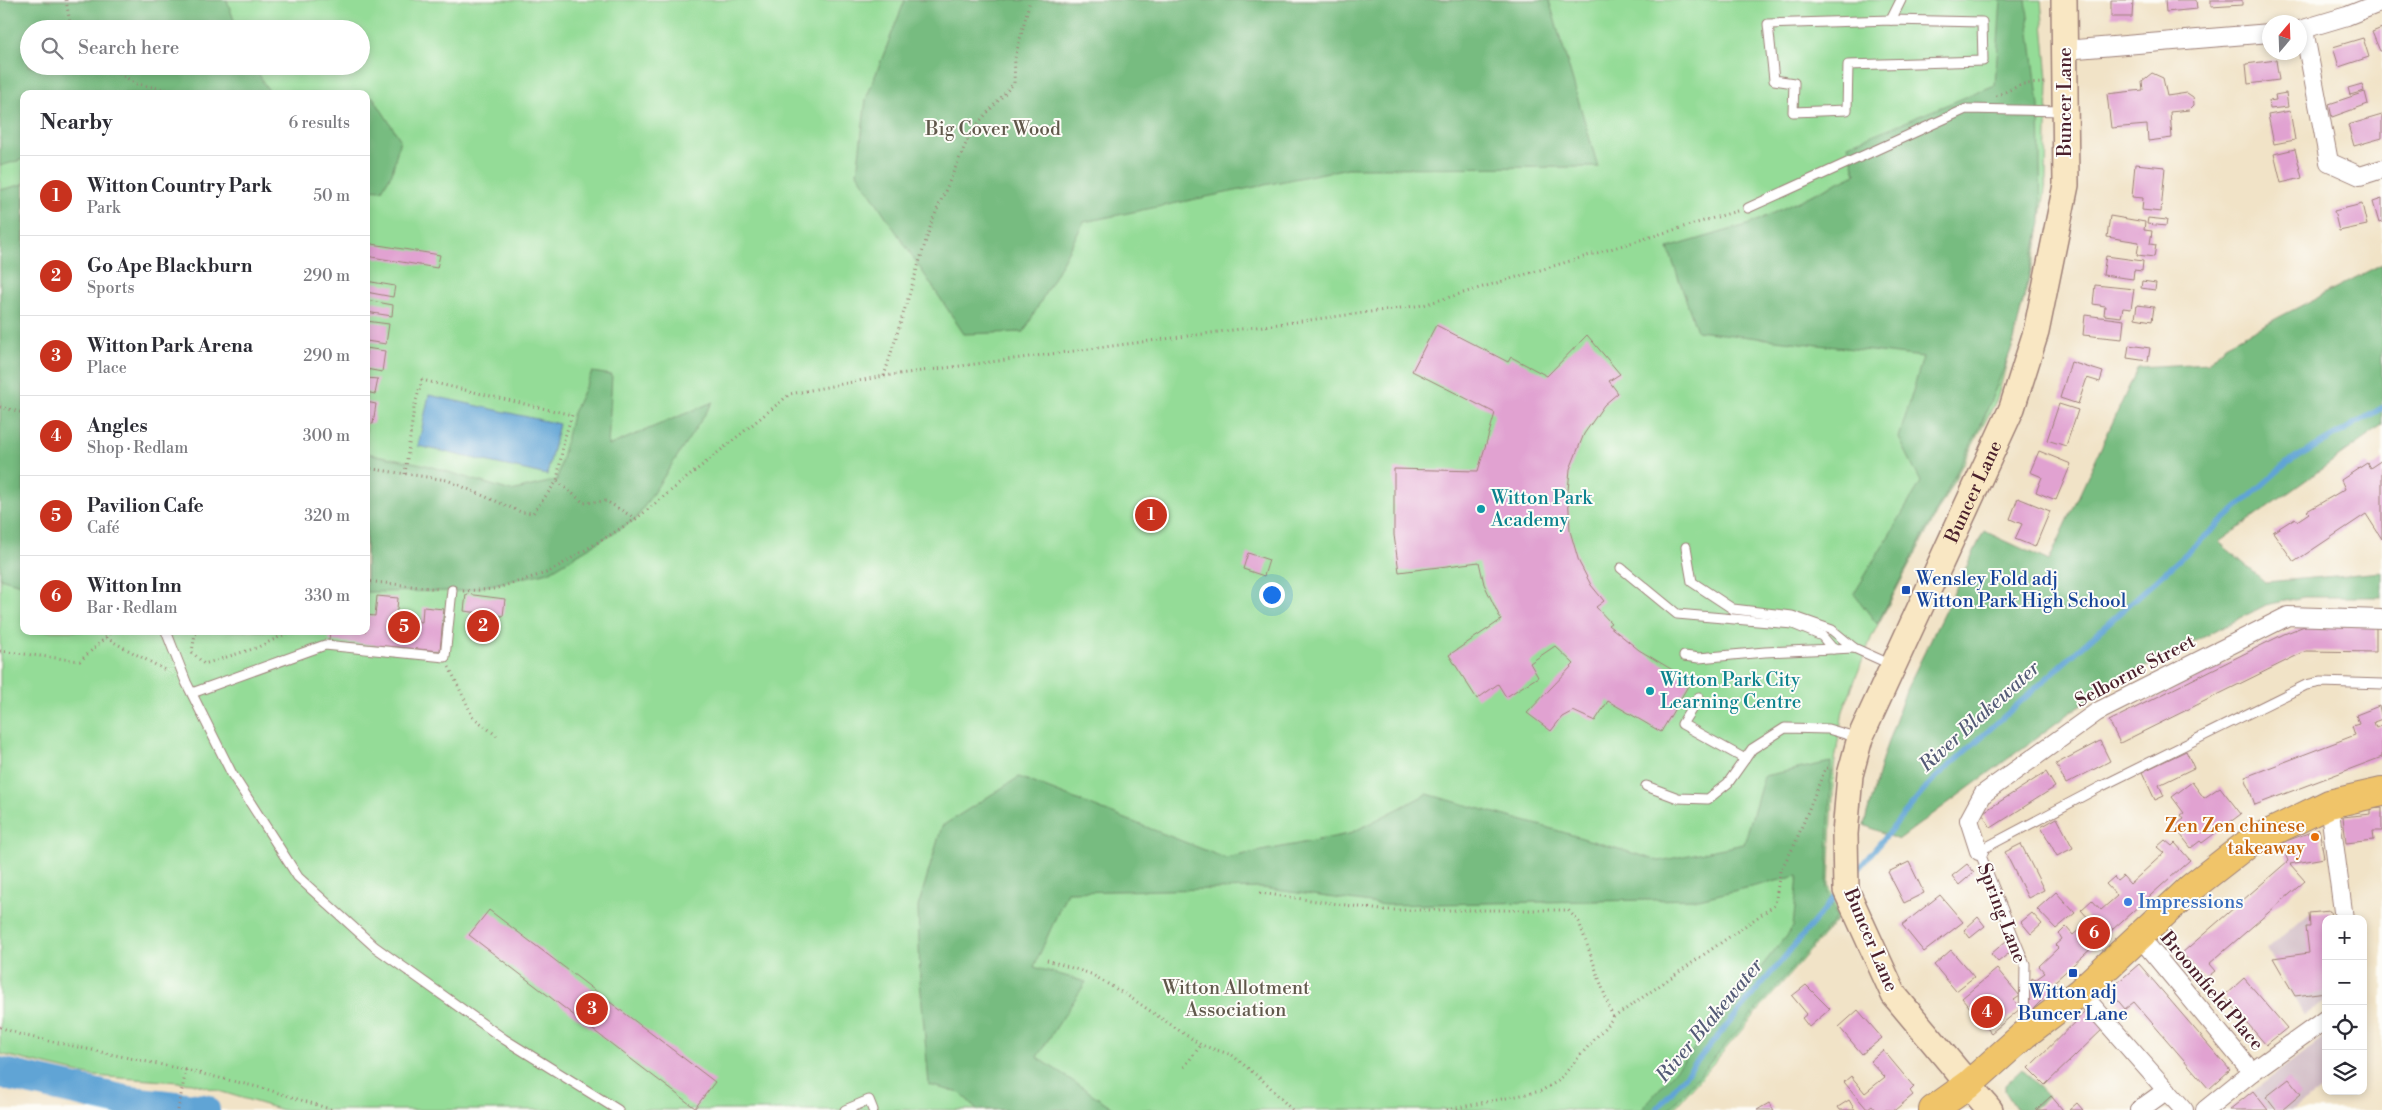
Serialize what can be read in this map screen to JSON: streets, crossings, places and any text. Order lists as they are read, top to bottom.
{
  "streets": {
    "main road": ["Buncer Lane"],
    "street": ["Selborne Street", "Broomfield Place"],
    "lane": ["Spring Lane"]
  },
  "crossings": [
    ["Selborne Street", "Spring Lane"]
  ],
  "water": ["River Blakewater"],
  "parks": ["Big Cover Wood", "Witton Allotment Association"],
  "places": {
    "other": [
      "Witton Park Academy",
      "Witton Park City Learning Centre",
      "Zen Zen chinese takeaway",
      "Impressions"
    ],
    "transit": ["Wensley Fold adj Witton Park High School", "Witton adj Buncer Lane"]
  },
  "north": "top",
  "page": {
    "search": "Search here",
    "heading": ["Nearby", "6 results"],
    "list": [
      {
        "mark": "1",
        "name": "Witton Country Park",
        "note": "Park",
        "value": "50 m"
      },
      {
        "mark": "2",
        "name": "Go Ape Blackburn",
        "note": "Sports",
        "value": "290 m"
      },
      {
        "mark": "3",
        "name": "Witton Park Arena",
        "note": "Place",
        "value": "290 m"
      },
      {
        "mark": "4",
        "name": "Angles",
        "note": "Shop · Redlam",
        "value": "300 m"
      },
      {
        "mark": "5",
        "name": "Pavilion Cafe",
        "note": "Café",
        "value": "320 m"
      },
      {
        "mark": "6",
        "name": "Witton Inn",
        "note": "Bar · Redlam",
        "value": "330 m"
      }
    ],
    "pins": [
      "1",
      "2",
      "5",
      "6",
      "3",
      "4"
    ],
    "map_buttons": ["+", "−"]
  }
}
